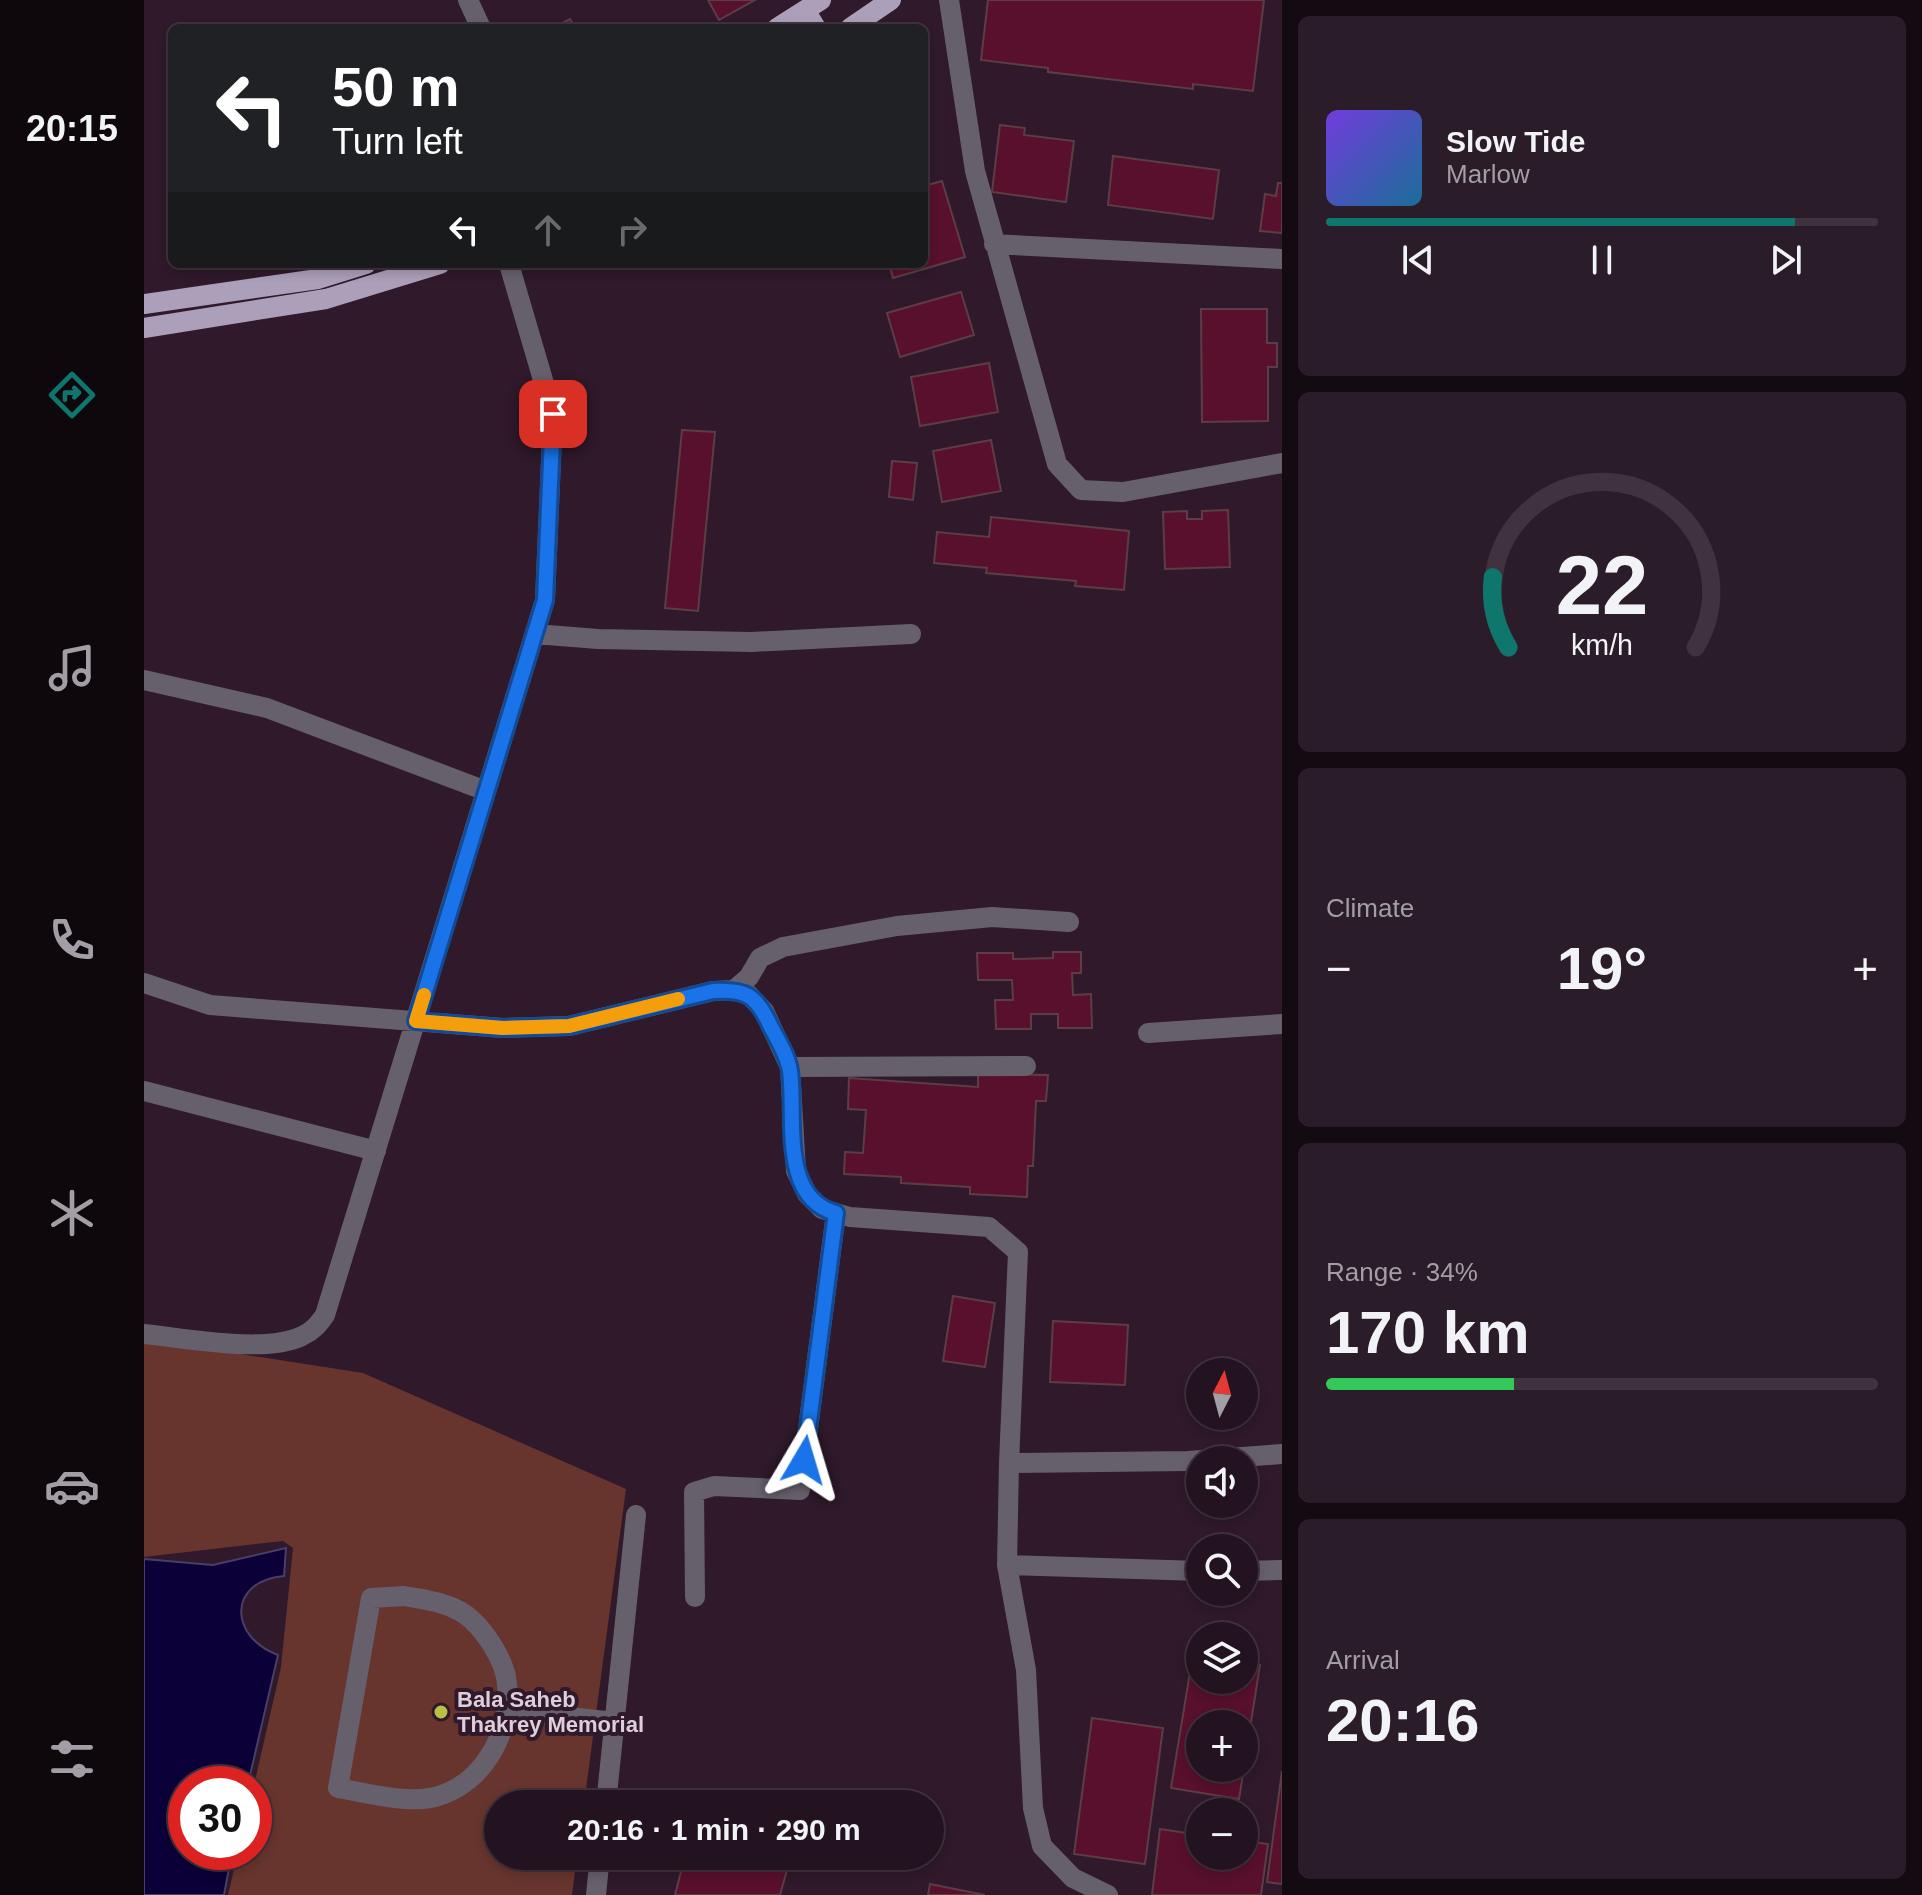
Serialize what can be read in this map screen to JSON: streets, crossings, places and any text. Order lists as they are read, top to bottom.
{
  "places": ["Bala Saheb Thakrey Memorial"],
  "north": "top",
  "page": {
    "tabs": "20:15",
    "turn": ["50 m", "Turn left"],
    "song": ["Slow Tide", "Marlow"],
    "tile": [
      "Climate",
      ["Range · 34%", "170 km"],
      ["Arrival", "20:16"]
    ],
    "heat": ["−", "19°", "+"],
    "map_buttons": ["+", "−"],
    "limit": "30",
    "trip": "20:16 · 1 min · 290 m",
    "gauge": ["22", "km/h"]
  }
}
